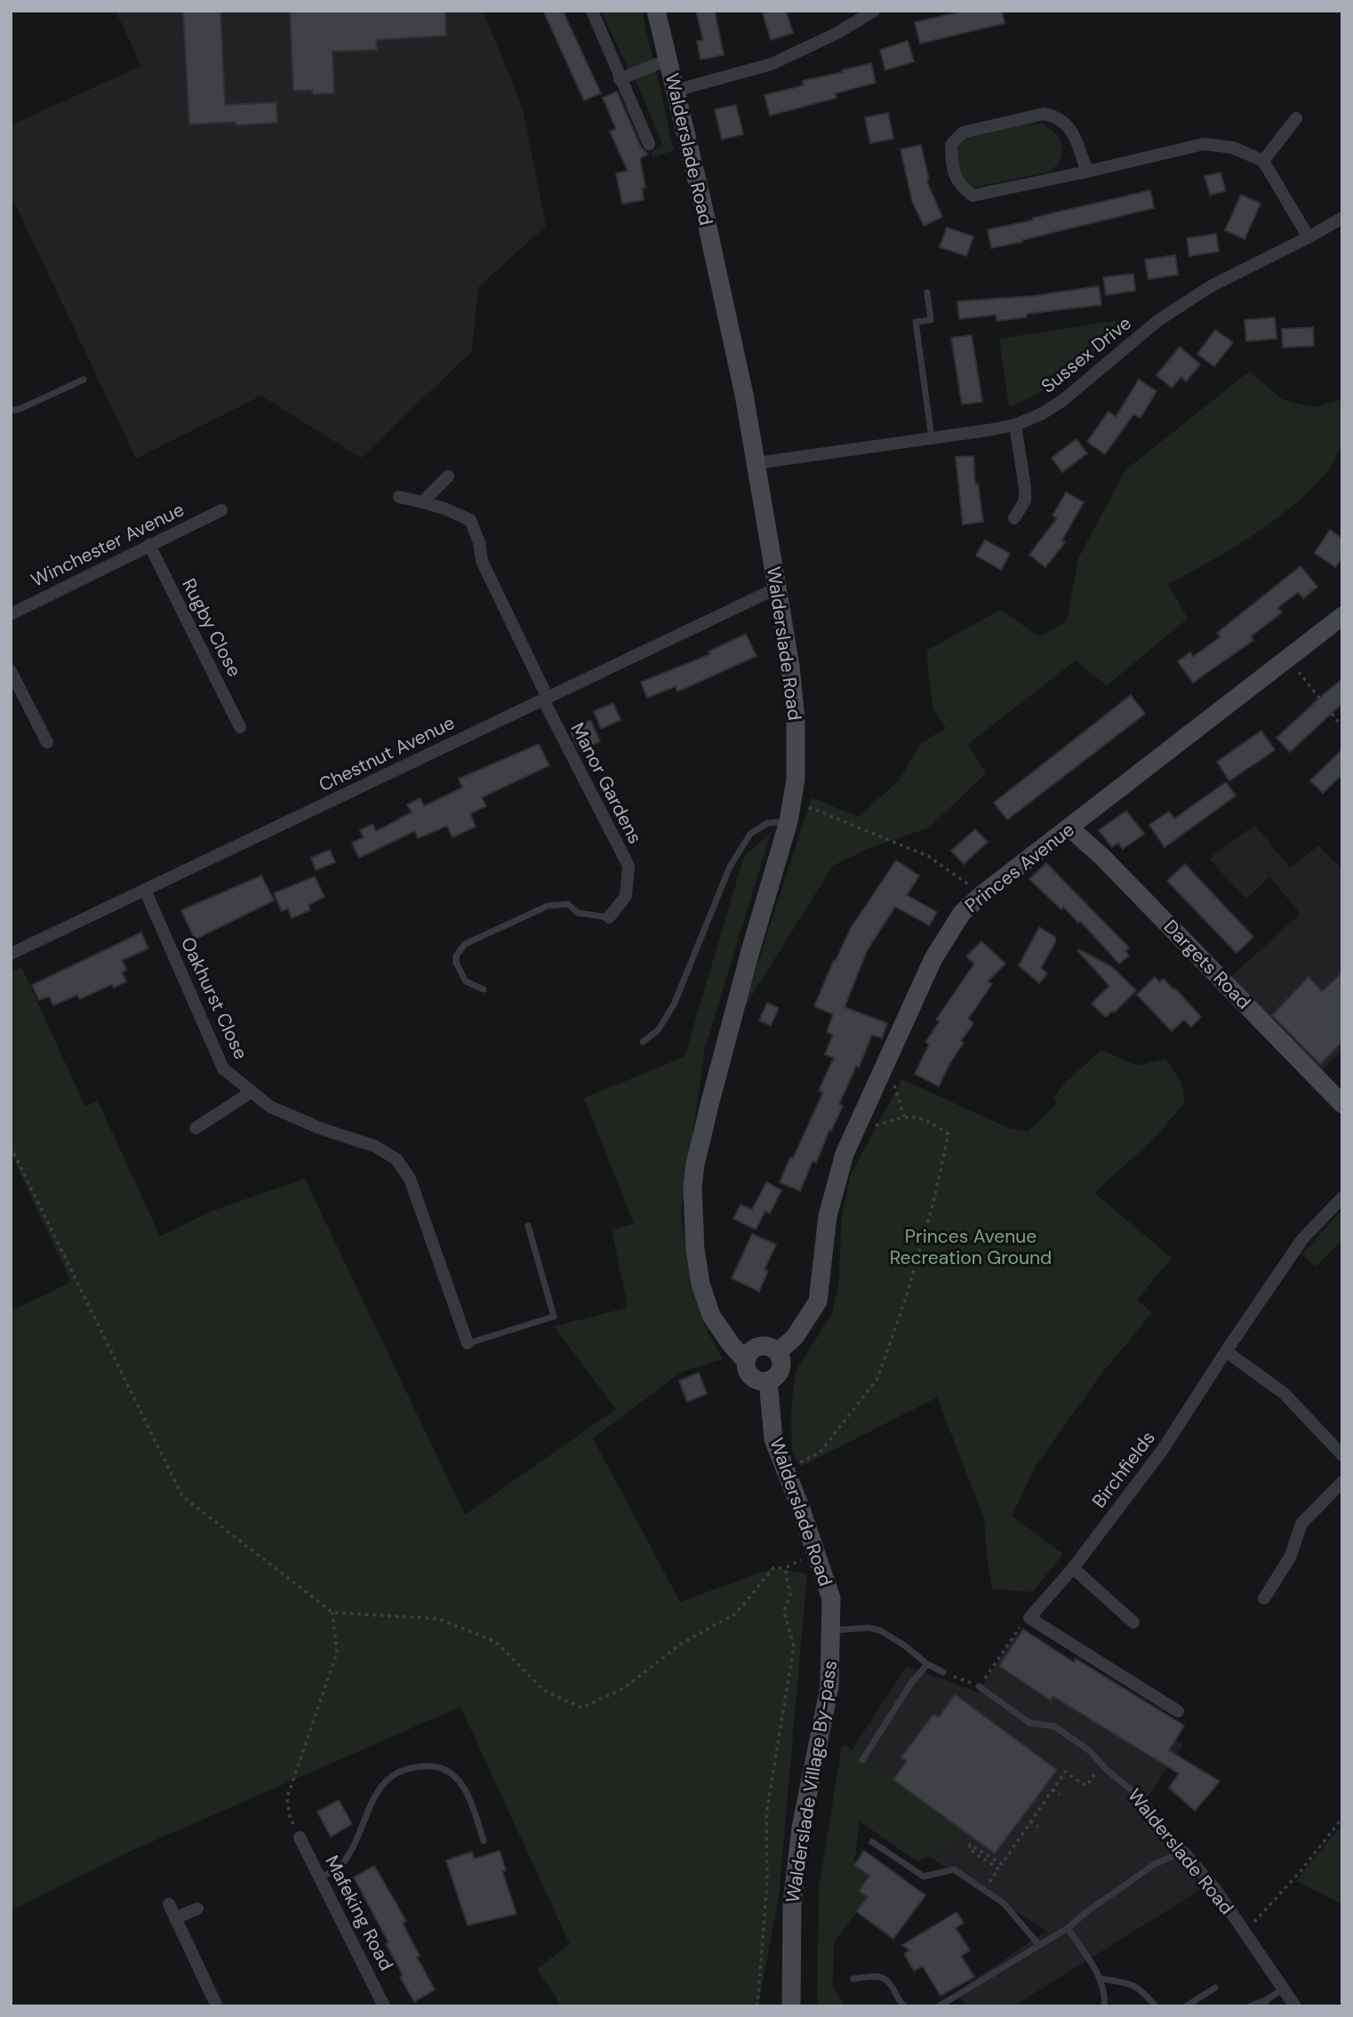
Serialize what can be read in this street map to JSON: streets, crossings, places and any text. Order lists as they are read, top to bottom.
{
  "streets": {
    "street": [
      "Walderslade Road",
      "Sussex Drive",
      "Winchester Avenue",
      "Rugby Close",
      "Chestnut Avenue",
      "Manor Gardens",
      "Princes Avenue",
      "Dargets Road",
      "Oakhurst Close",
      "Birchfields",
      "Walderslade Village By-pass",
      "Mafeking Road"
    ]
  },
  "crossings": [
    ["Walderslade Road", "Sussex Drive"],
    ["Walderslade Road", "Chestnut Avenue"],
    ["Walderslade Road", "Princes Avenue"],
    ["Walderslade Road", "Walderslade Village By-pass"],
    ["Winchester Avenue", "Rugby Close"],
    ["Chestnut Avenue", "Manor Gardens"],
    ["Chestnut Avenue", "Oakhurst Close"],
    ["Princes Avenue", "Dargets Road"]
  ],
  "parks": ["Princes Avenue Recreation Ground"]
}
